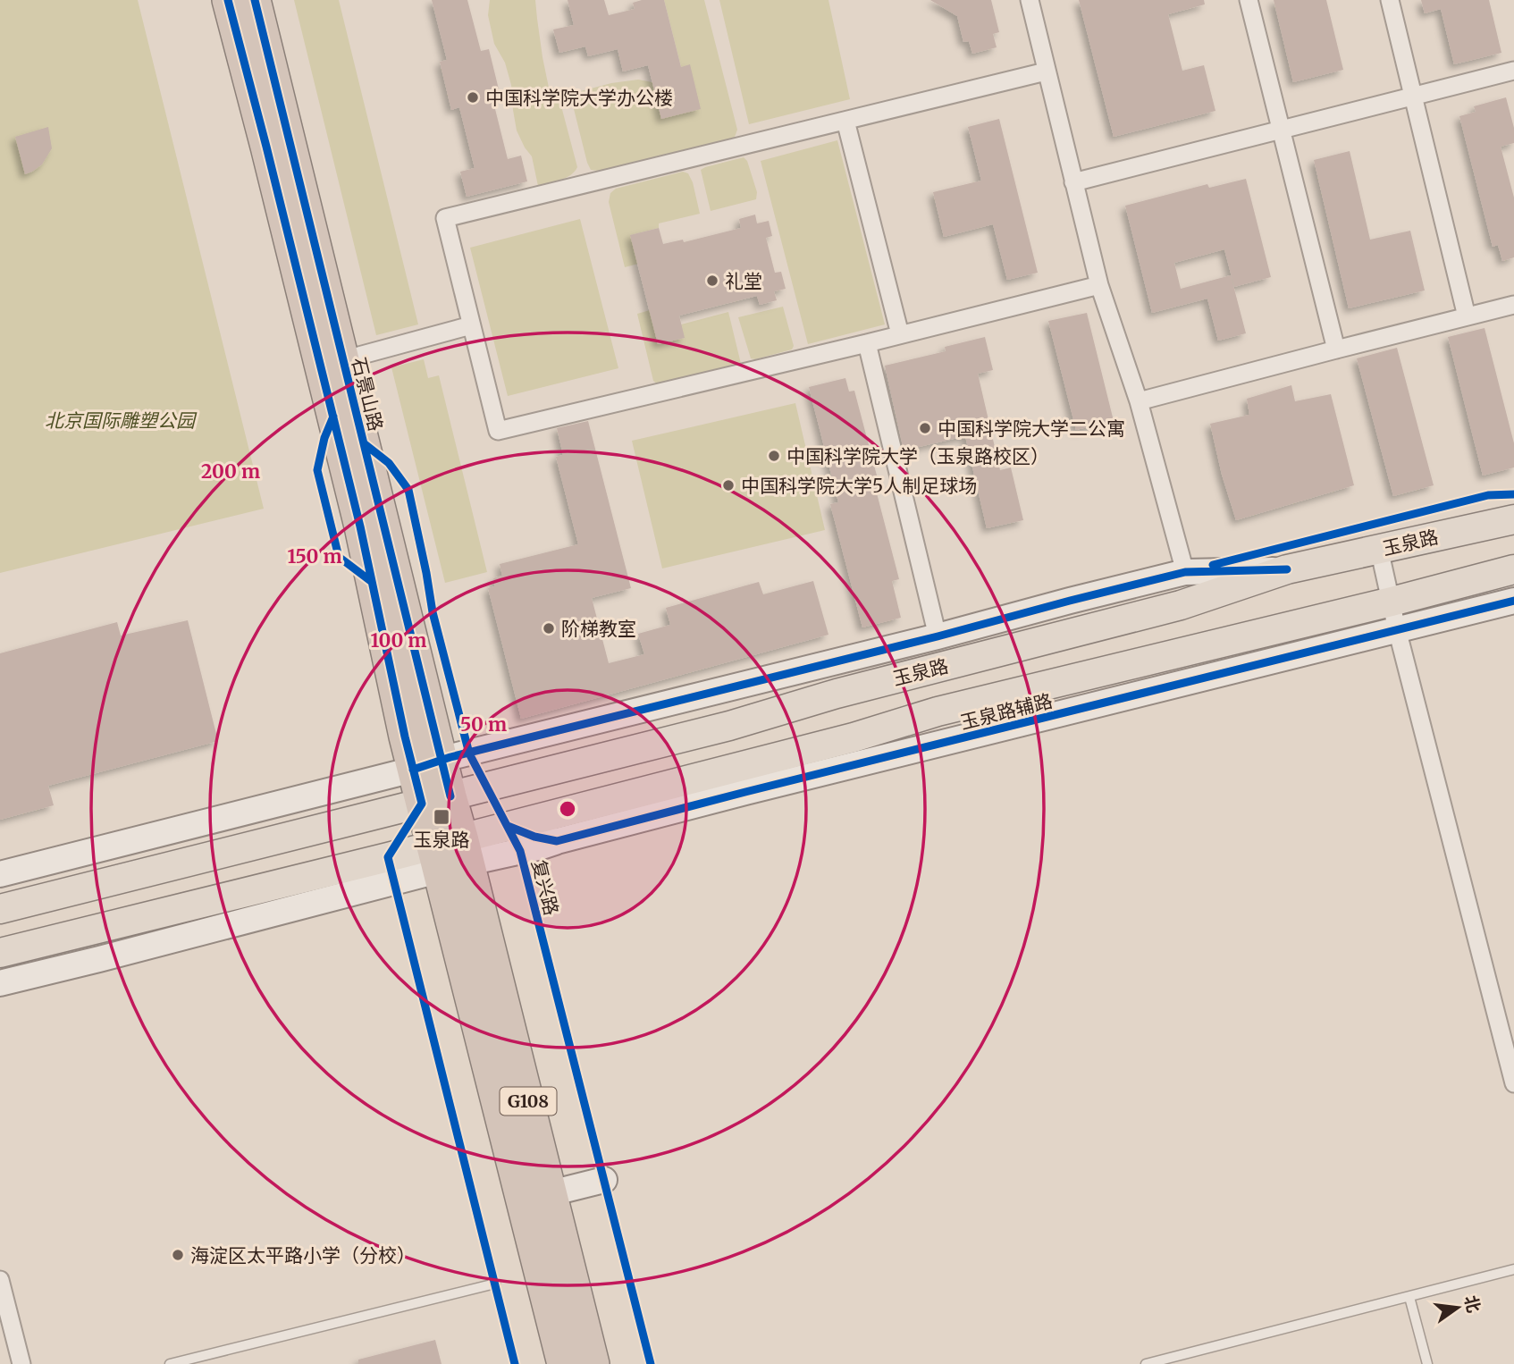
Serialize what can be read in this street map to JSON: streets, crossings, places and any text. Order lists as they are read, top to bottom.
{
  "streets": {
    "highway": ["石景山路", "G108"],
    "main road": ["玉泉路"],
    "street": ["玉泉路辅路"],
    "cycle path": ["复兴路"]
  },
  "crossings": [
    ["石景山路", "玉泉路"],
    ["石景山路", "G108"],
    ["玉泉路", "G108"]
  ],
  "parks": ["北京国际雕塑公园"],
  "places": {
    "other": [
      "中国科学院大学办公楼",
      "礼堂",
      "中国科学院大学二公寓",
      "中国科学院大学（玉泉路校区）",
      "中国科学院大学5人制足球场",
      "阶梯教室",
      "海淀区太平路小学（分校）"
    ],
    "transit": ["玉泉路"]
  },
  "north": "right",
  "rings": [
    "200 m",
    "150 m",
    "100 m",
    "50 m"
  ]
}
